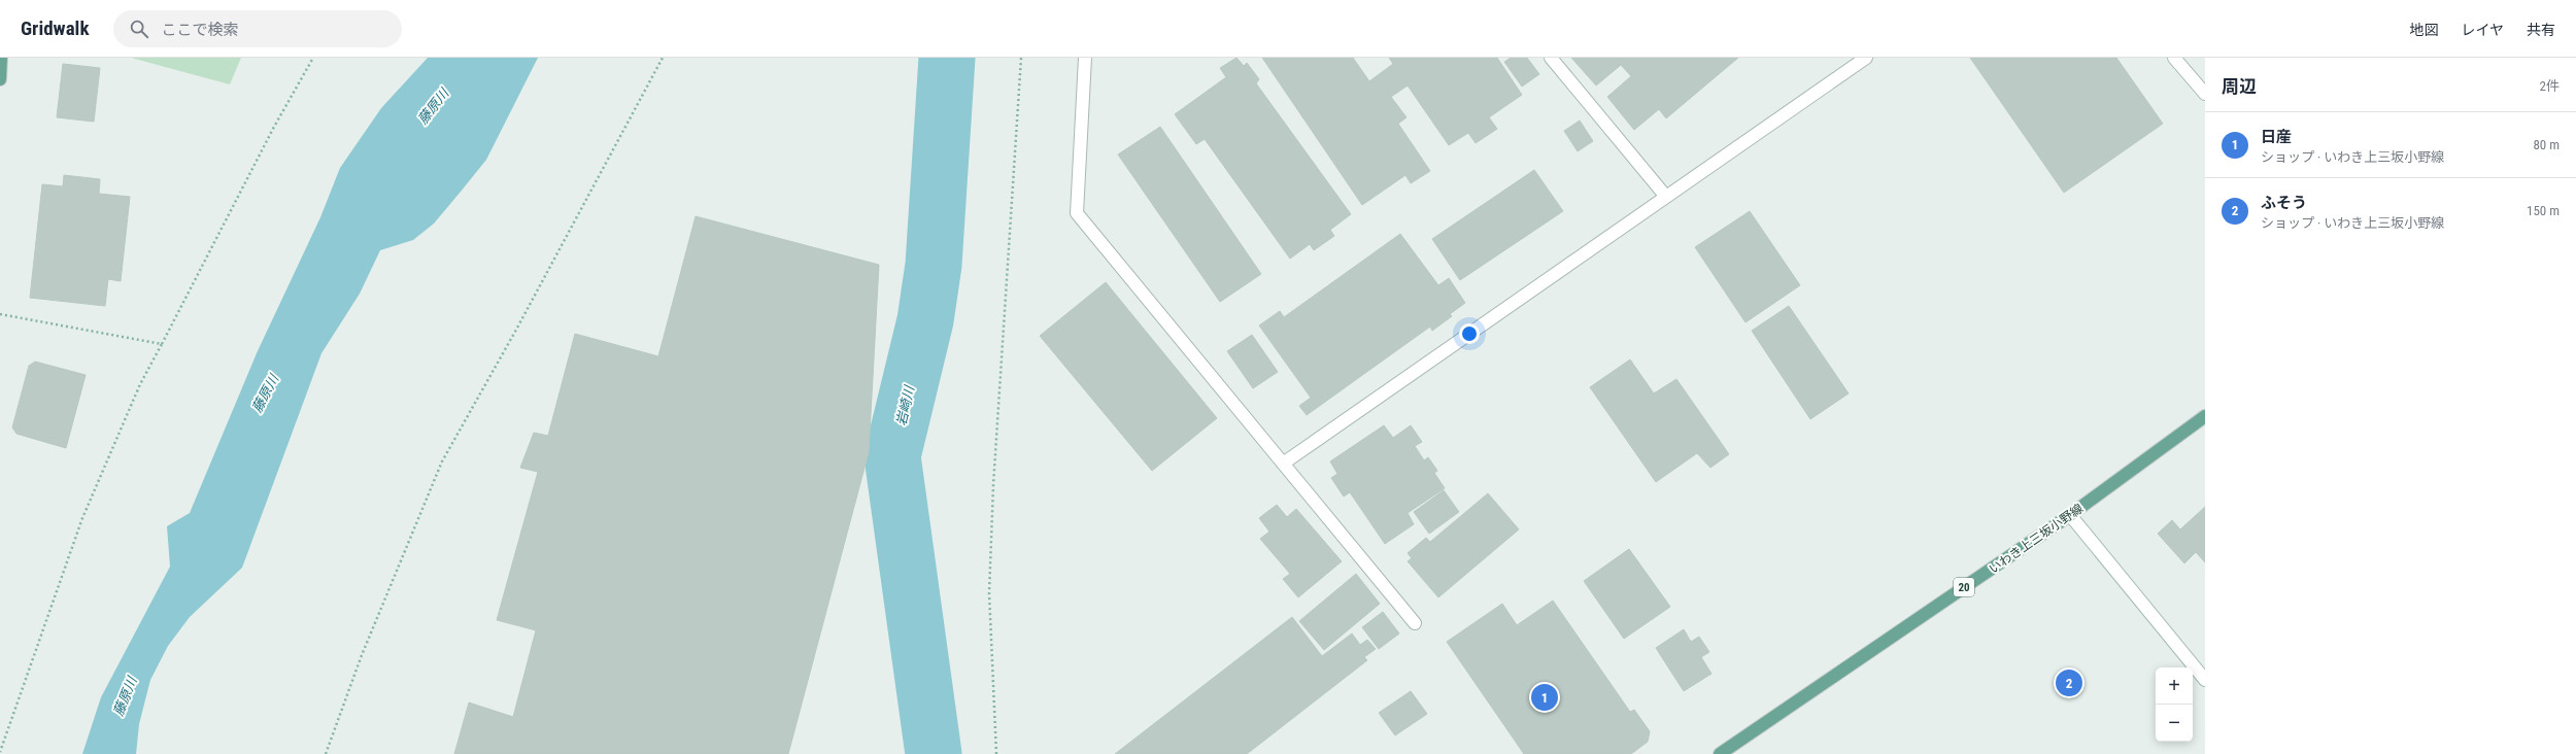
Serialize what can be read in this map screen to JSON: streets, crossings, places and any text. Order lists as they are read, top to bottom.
{
  "streets": {
    "main road": ["いわき上三坂小野線", "20"]
  },
  "water": ["藤原川", "岩崎川"],
  "page": {
    "header": "Gridwalk",
    "search": "ここで検索",
    "nav": ["地図", "レイヤ", "共有"],
    "heading": ["周辺", "2件"],
    "list": [
      {
        "mark": "1",
        "name": "日産",
        "note": "ショップ · いわき上三坂小野線",
        "value": "80 m"
      },
      {
        "mark": "2",
        "name": "ふそう",
        "note": "ショップ · いわき上三坂小野線",
        "value": "150 m"
      }
    ],
    "map_buttons": ["+", "−"],
    "pins": ["2", "1"]
  }
}
